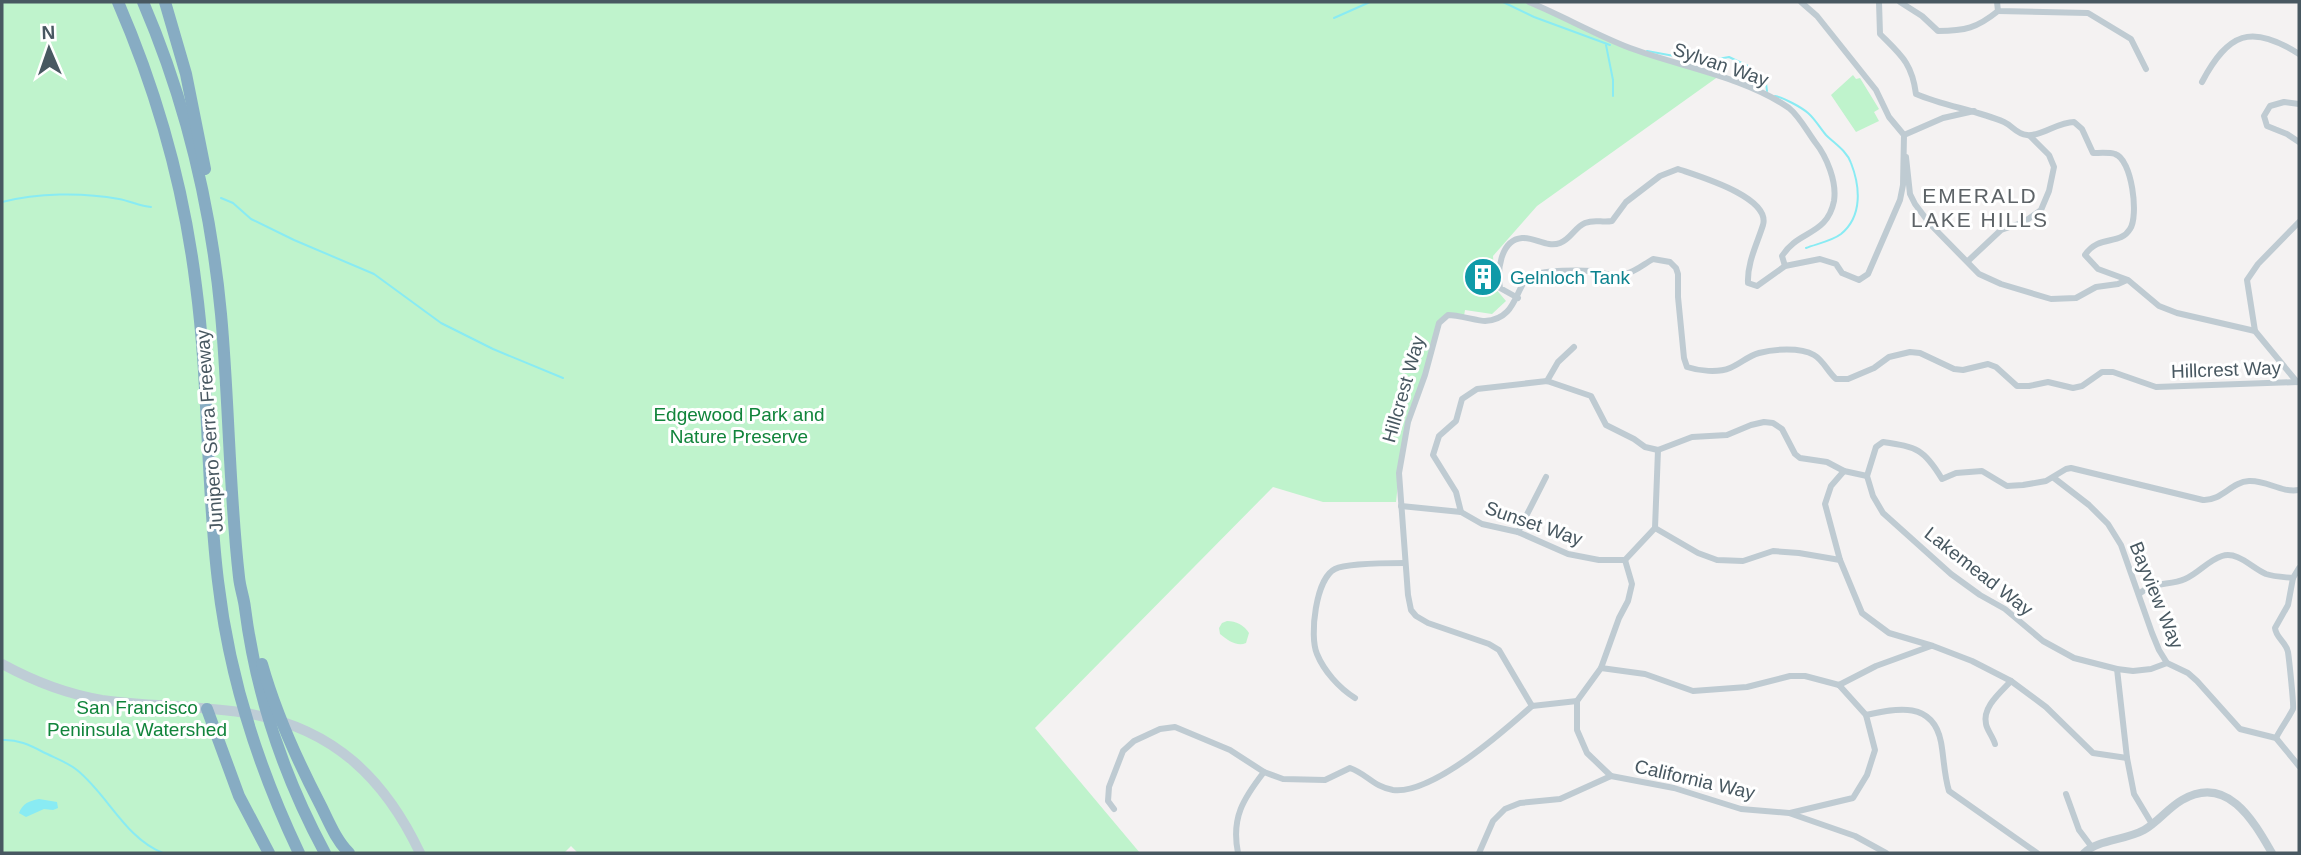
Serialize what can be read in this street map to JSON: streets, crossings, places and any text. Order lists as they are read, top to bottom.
{
  "streets": {
    "highway": ["Junipero Serra Freeway"],
    "street": [
      "Sylvan Way",
      "Hillcrest Way",
      "Sunset Way",
      "Lakemead Way",
      "Bayview Way",
      "California Way"
    ]
  },
  "crossings": [
    ["Hillcrest Way", "Sunset Way"],
    ["Lakemead Way", "Bayview Way"]
  ],
  "districts": ["EMERALD LAKE HILLS"],
  "parks": ["Edgewood Park and Nature Preserve", "San Francisco Peninsula Watershed"],
  "places": {
    "building": ["Gelnloch Tank"]
  },
  "north": "top"
}
